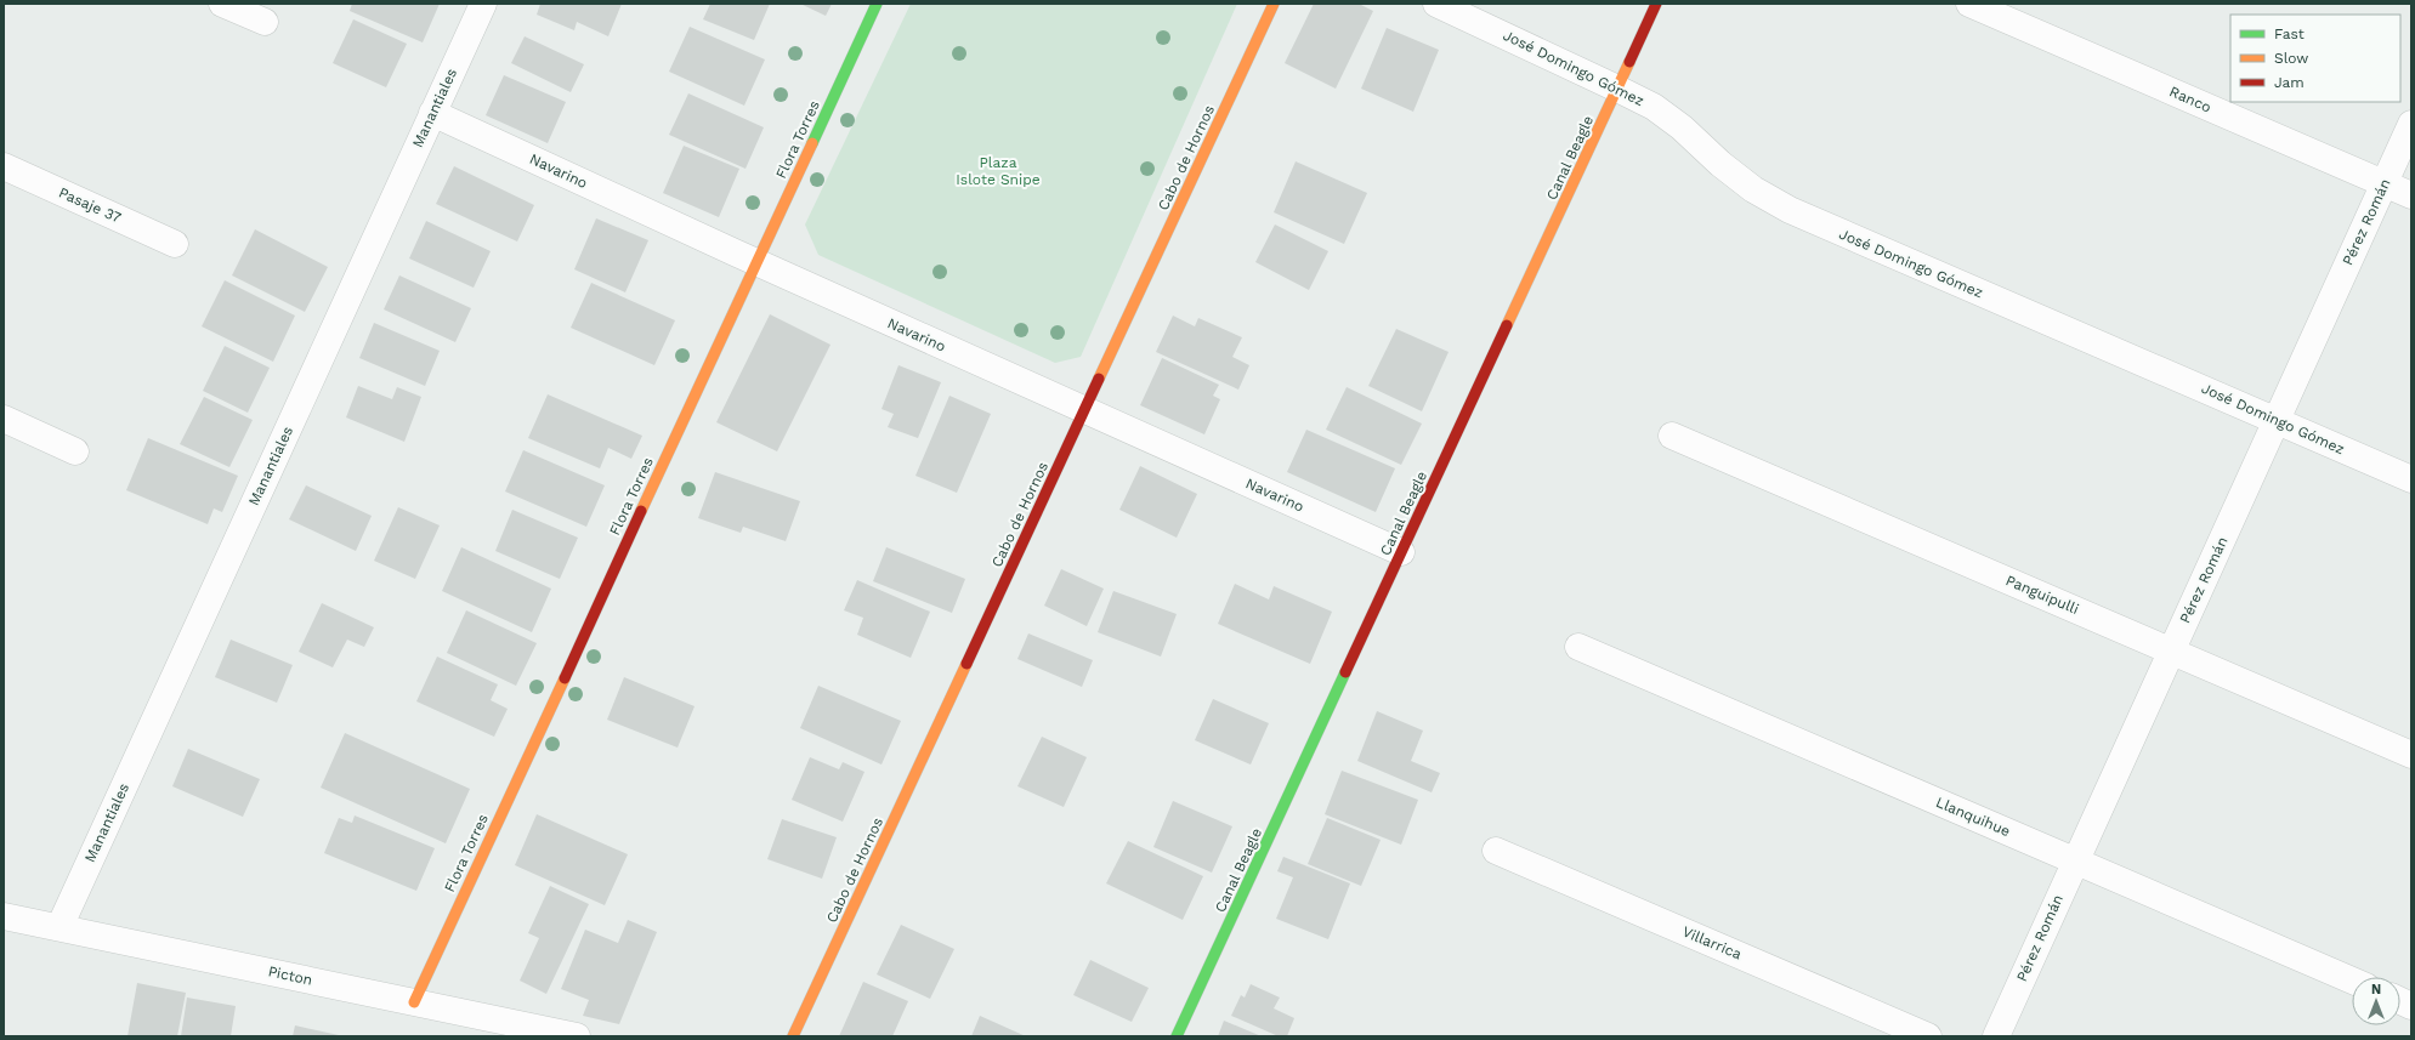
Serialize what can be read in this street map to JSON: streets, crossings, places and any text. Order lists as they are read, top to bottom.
{
  "streets": {
    "street": [
      "José Domingo Gómez",
      "Ranco",
      "Manantiales",
      "Flora Torres",
      "Cabo de Hornos",
      "Canal Beagle",
      "Navarino",
      "Pasaje 37",
      "Pérez Román",
      "Panguipulli",
      "Llanquihue",
      "Villarrica",
      "Picton"
    ]
  },
  "crossings": [
    ["José Domingo Gómez", "Canal Beagle"],
    ["José Domingo Gómez", "Pérez Román"],
    ["Ranco", "Pérez Román"],
    ["Manantiales", "Navarino"],
    ["Manantiales", "Picton"],
    ["Flora Torres", "Navarino"],
    ["Flora Torres", "Picton"],
    ["Cabo de Hornos", "Navarino"],
    ["Canal Beagle", "Navarino"],
    ["Pérez Román", "Panguipulli"],
    ["Pérez Román", "Llanquihue"]
  ],
  "parks": ["Plaza Islote Snipe"],
  "legend": ["Fast", "Slow", "Jam"],
  "north": "top"
}
